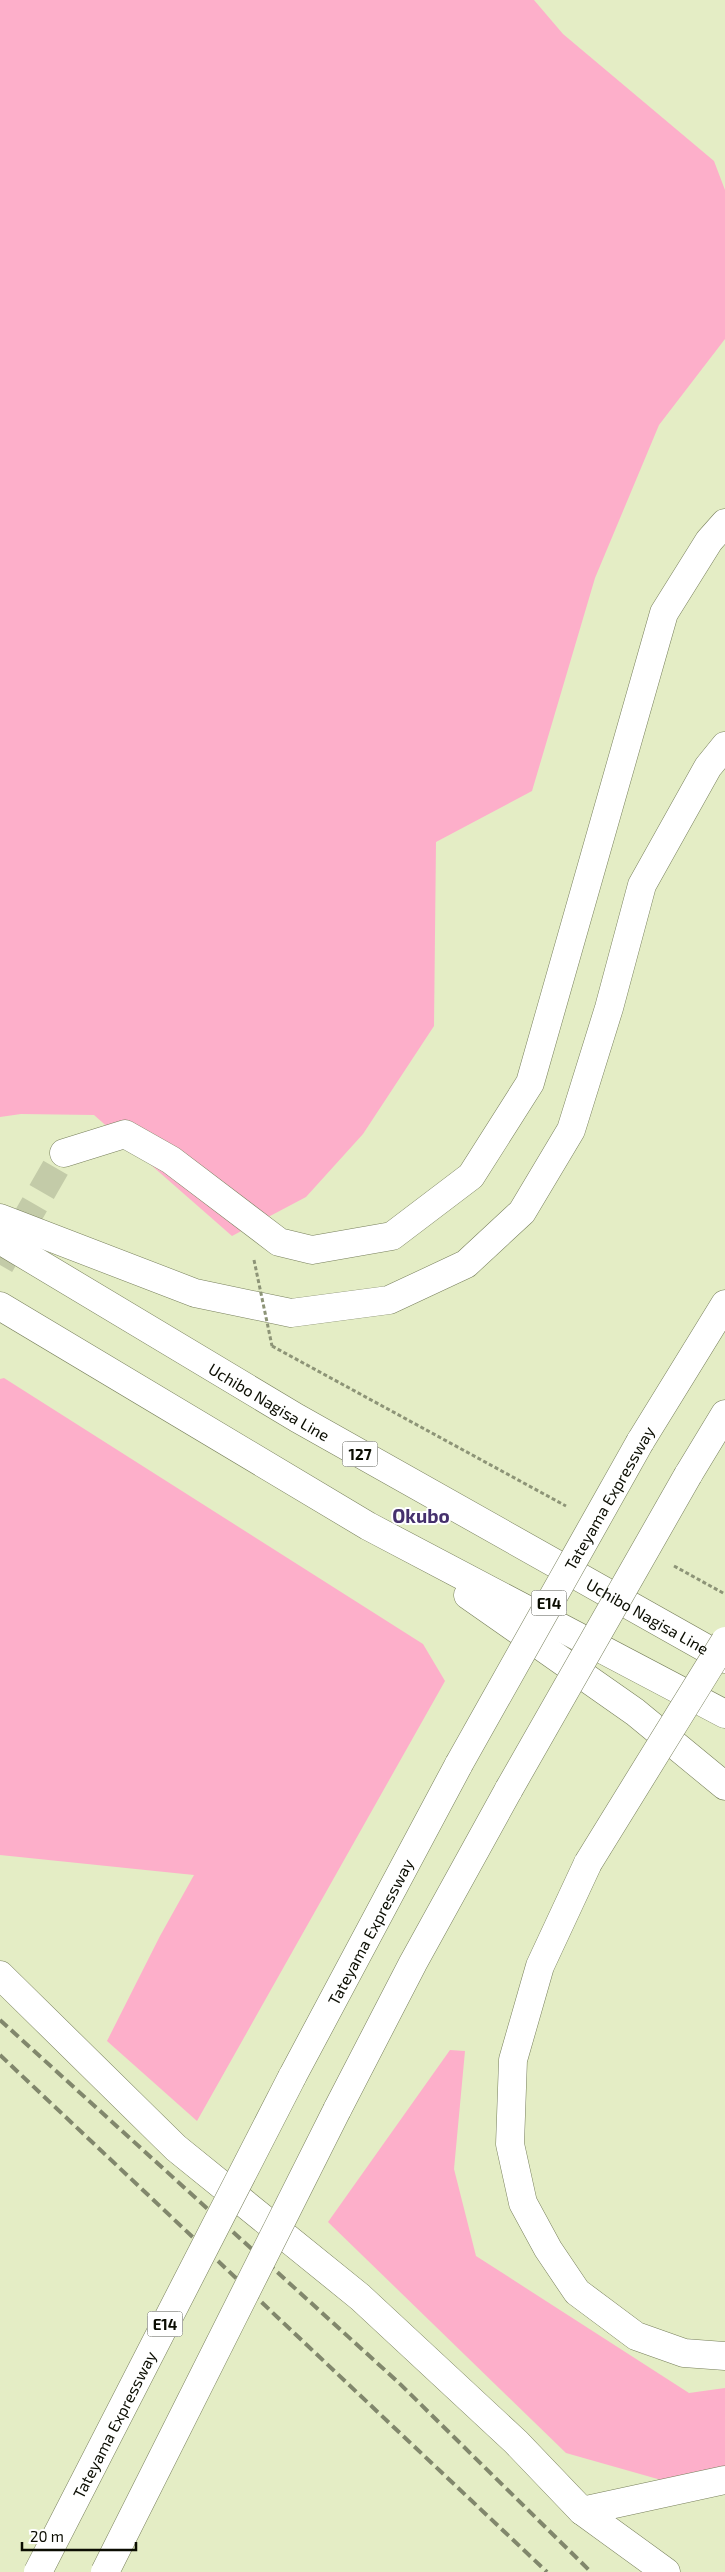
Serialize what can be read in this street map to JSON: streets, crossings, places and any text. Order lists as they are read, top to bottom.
{
  "streets": {
    "main road": [
      "Uchibo Nagisa Line",
      "127",
      "Tateyama Expressway",
      "E14"
    ]
  },
  "districts": ["Okubo"],
  "scale_bar": "20 m"
}
